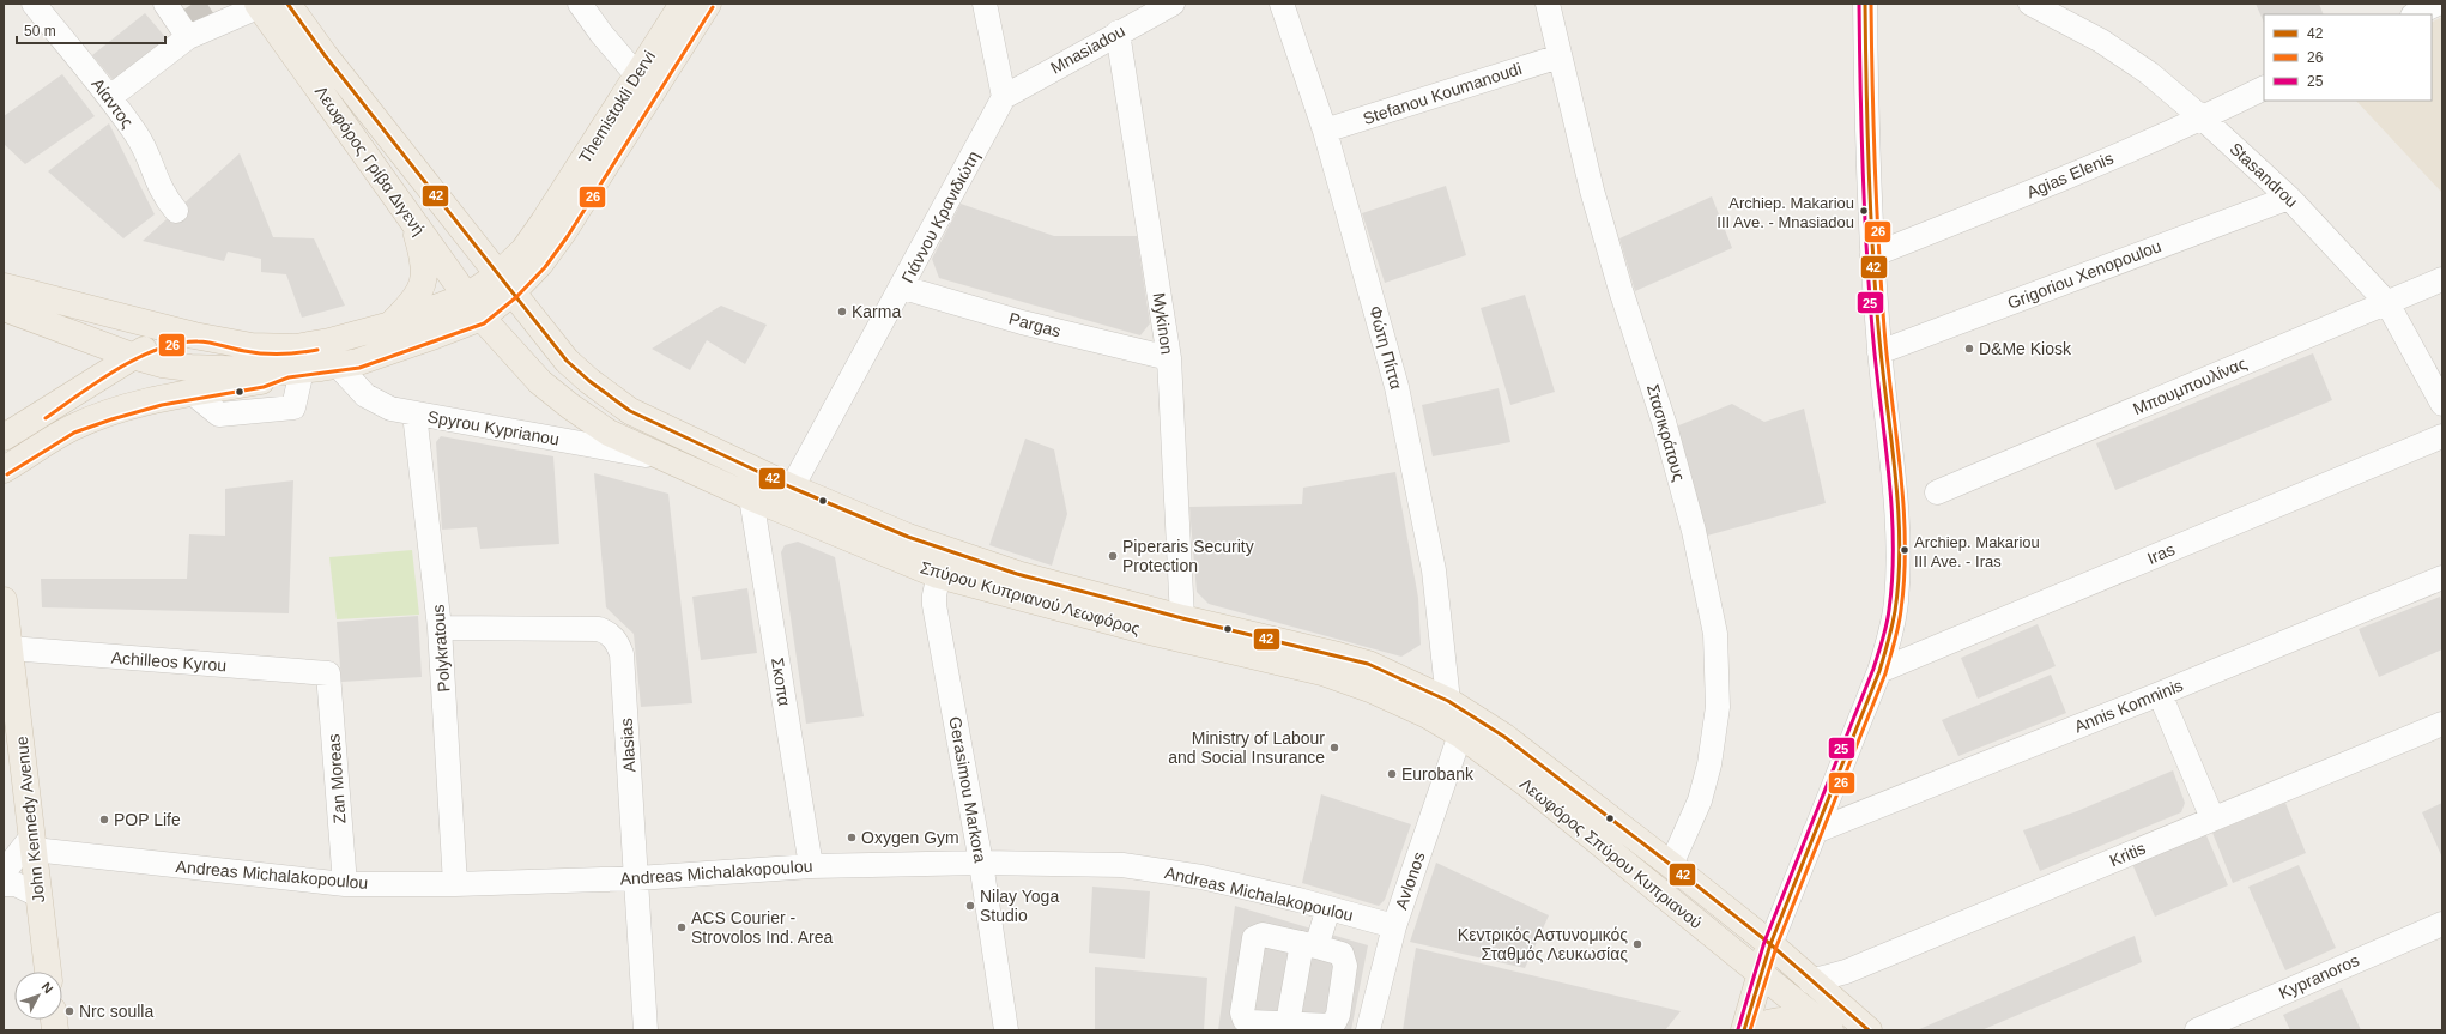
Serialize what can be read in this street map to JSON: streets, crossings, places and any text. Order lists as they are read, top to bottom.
{
  "streets": {
    "main road": [
      "Themistokli Dervi",
      "Λεωφόρος Γρίβα Διγενή",
      "Σπύρου Κυπριανού Λεωφόρος",
      "John Kennedy Avenue",
      "Λεωφόρος Σπύρου Κυπριανού"
    ],
    "street": [
      "Mnasiadou",
      "Stefanou Koumanoudi",
      "Αίαντος",
      "Agias Elenis",
      "Stasandrou",
      "Γιάννου Κρανιδιώτη",
      "Grigoriou Xenopoulou",
      "Mykinon",
      "Pargas",
      "Φώτη Πίττα",
      "Μπουμπουλίνας",
      "Spyrou Kyprianou",
      "Στασικράτους",
      "Iras",
      "Polykratous",
      "Achilleos Kyrou",
      "Σκοπα",
      "Annis Komninis",
      "Alasias",
      "Zan Moreas",
      "Gerasimou Markora",
      "Kritis",
      "Andreas Michalakopoulou",
      "Avlonos",
      "Kypranoros"
    ]
  },
  "crossings": [
    ["Mnasiadou", "Γιάννου Κρανιδιώτη"],
    ["Mnasiadou", "Mykinon"],
    ["Stefanou Koumanoudi", "Φώτη Πίττα"],
    ["Stefanou Koumanoudi", "Στασικράτους"],
    ["Themistokli Dervi", "Λεωφόρος Γρίβα Διγενή"],
    ["Themistokli Dervi", "Σπύρου Κυπριανού Λεωφόρος"],
    ["Λεωφόρος Γρίβα Διγενή", "Σπύρου Κυπριανού Λεωφόρος"],
    ["Agias Elenis", "Stasandrou"],
    ["Stasandrou", "Grigoriou Xenopoulou"],
    ["Stasandrou", "Μπουμπουλίνας"],
    ["Γιάννου Κρανιδιώτη", "Pargas"],
    ["Γιάννου Κρανιδιώτη", "Σπύρου Κυπριανού Λεωφόρος"],
    ["Mykinon", "Pargas"],
    ["Mykinon", "Σπύρου Κυπριανού Λεωφόρος"],
    ["Φώτη Πίττα", "Σπύρου Κυπριανού Λεωφόρος"],
    ["Spyrou Kyprianou", "Σπύρου Κυπριανού Λεωφόρος"],
    ["Spyrou Kyprianou", "Polykratous"],
    ["Στασικράτους", "Σπύρου Κυπριανού Λεωφόρος"],
    ["Σπύρου Κυπριανού Λεωφόρος", "Σκοπα"],
    ["Σπύρου Κυπριανού Λεωφόρος", "Gerasimou Markora"],
    ["Σπύρου Κυπριανού Λεωφόρος", "Λεωφόρος Σπύρου Κυπριανού"],
    ["Σπύρου Κυπριανού Λεωφόρος", "Kritis"],
    ["Σπύρου Κυπριανού Λεωφόρος", "Avlonos"],
    ["Polykratous", "Alasias"],
    ["Polykratous", "Andreas Michalakopoulou"],
    ["Achilleos Kyrou", "Zan Moreas"],
    ["Achilleos Kyrou", "John Kennedy Avenue"],
    ["Σκοπα", "Andreas Michalakopoulou"],
    ["Alasias", "Andreas Michalakopoulou"],
    ["Zan Moreas", "Andreas Michalakopoulou"],
    ["Gerasimou Markora", "Andreas Michalakopoulou"],
    ["John Kennedy Avenue", "Andreas Michalakopoulou"],
    ["Λεωφόρος Σπύρου Κυπριανού", "Avlonos"],
    ["Andreas Michalakopoulou", "Avlonos"]
  ],
  "places": [
    "Archiep. Makariou III Ave. - Mnasiadou",
    "Karma",
    "D&Me Kiosk",
    "Archiep. Makariou III Ave. - Iras",
    "Piperaris Security Protection",
    "Ministry of Labour and Social Insurance",
    "Eurobank",
    "POP Life",
    "Oxygen Gym",
    "Nilay Yoga Studio",
    "ACS Courier - Strovolos Ind. Area",
    "Κεντρικός Αστυνομικός Σταθμός Λευκωσίας",
    "Nrc soulla"
  ],
  "lines": ["transit line 42", "transit line 26", "transit line 25"],
  "legend": ["42", "26", "25"],
  "scale_bar": "50 m",
  "north": "top right"
}
